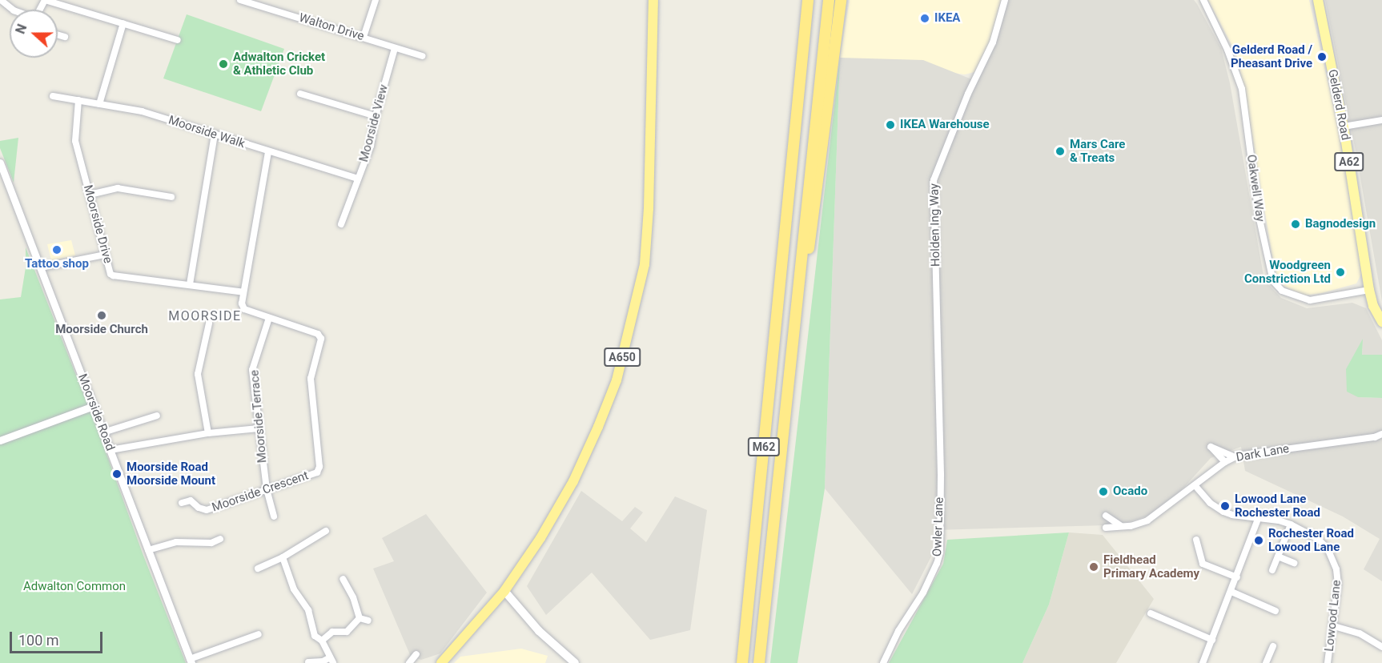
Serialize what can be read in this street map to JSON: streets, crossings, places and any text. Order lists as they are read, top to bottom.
{
  "streets": {
    "highway": ["A650", "M62"],
    "main road": ["Gelderd Road", "A62"],
    "street": [
      "Walton Drive",
      "Moorside View",
      "Moorside Walk",
      "Oakwell Way",
      "Moorside Drive",
      "Holden Ing Way",
      "Moorside Road",
      "Moorside Terrace",
      "Dark Lane",
      "Moorside Crescent",
      "Owler Lane",
      "Lowood Lane"
    ]
  },
  "crossings": [
    ["Walton Drive", "Moorside View"],
    ["Gelderd Road", "Oakwell Way"],
    ["Moorside View", "Moorside Walk"],
    ["Moorside Walk", "Moorside Drive"],
    ["Moorside Drive", "Moorside Crescent"],
    ["Holden Ing Way", "Owler Lane"],
    ["Moorside Terrace", "Moorside Crescent"],
    ["Dark Lane", "Lowood Lane"]
  ],
  "districts": ["MOORSIDE"],
  "parks": ["Adwalton Common"],
  "places": [
    "IKEA",
    "Gelderd Road / Pheasant Drive",
    "Adwalton Cricket & Athletic Club",
    "IKEA Warehouse",
    "Mars Care & Treats",
    "Bagnodesign",
    "Tattoo shop",
    "Woodgreen Constriction Ltd",
    "Moorside Church",
    "Moorside Road Moorside Mount",
    "Ocado",
    "Lowood Lane Rochester Road",
    "Rochester Road Lowood Lane",
    "Fieldhead Primary Academy"
  ],
  "scale_bar": "100 m",
  "north": "left"
}
